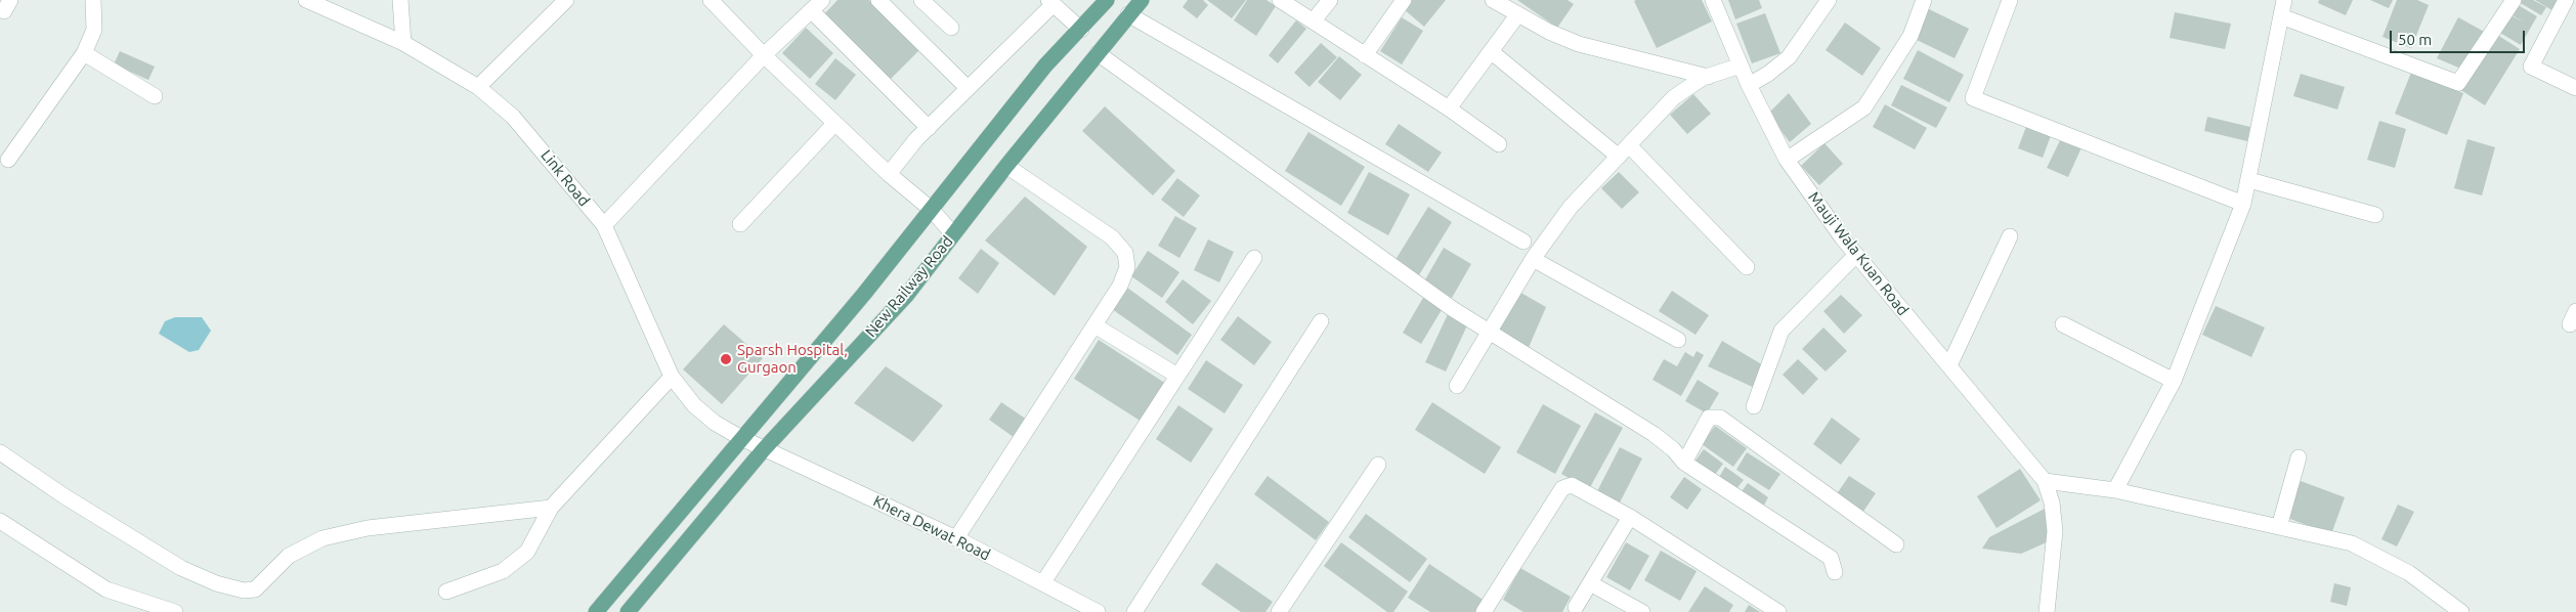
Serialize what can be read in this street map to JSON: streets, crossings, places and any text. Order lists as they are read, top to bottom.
{
  "streets": {
    "main road": ["New Railway Road"],
    "street": ["Link Road", "Mauji Wala Kuan Road", "Khera Dewat Road"]
  },
  "crossings": [
    ["Link Road", "New Railway Road"],
    ["Link Road", "Khera Dewat Road"],
    ["New Railway Road", "Khera Dewat Road"]
  ],
  "places": ["Sparsh Hospital, Gurgaon"],
  "scale_bar": "50 m"
}
